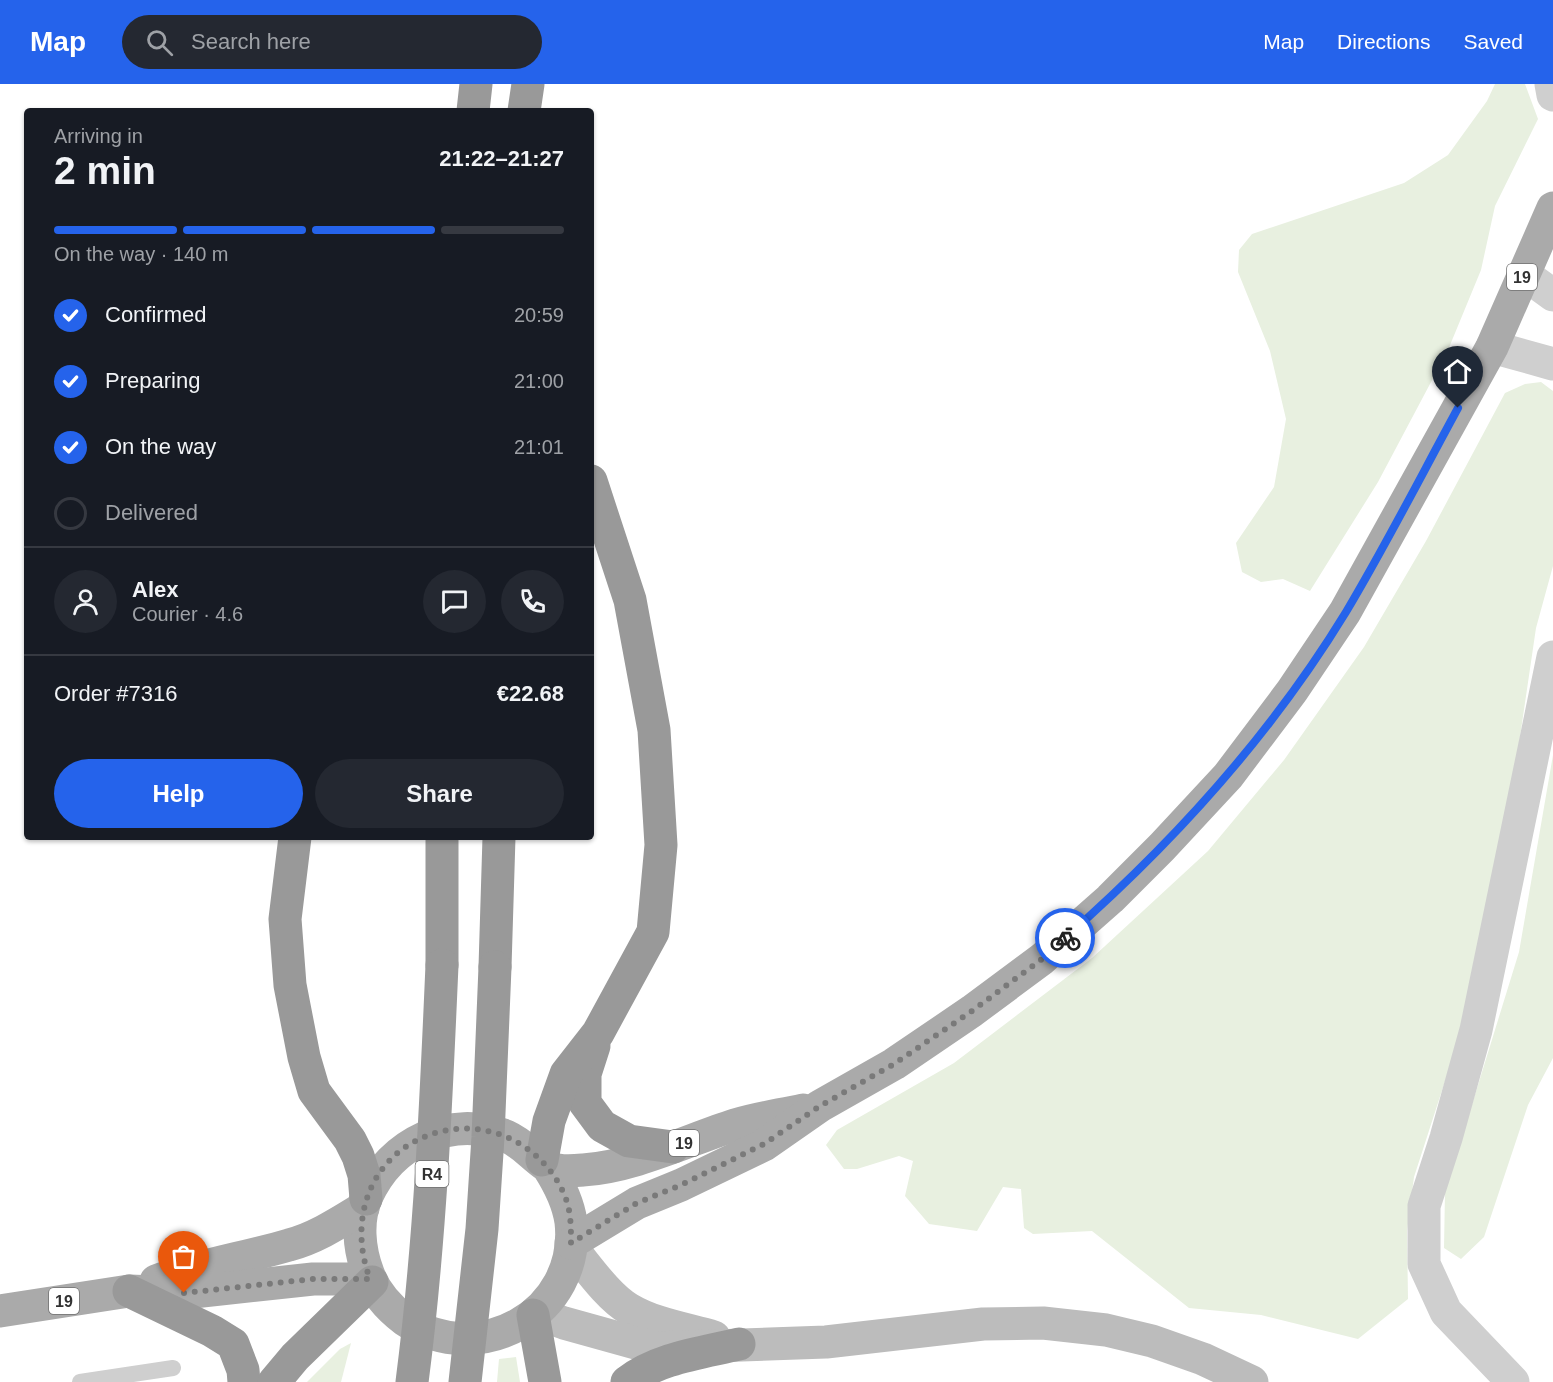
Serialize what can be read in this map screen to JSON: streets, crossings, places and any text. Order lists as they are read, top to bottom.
{
  "streets": {
    "highway": ["R4"],
    "main road": ["19"]
  },
  "page": {
    "header": "Map",
    "search": "Search here",
    "nav": ["Map", "Directions", "Saved"],
    "heading": ["2 min", "Arriving in", "21:22–21:27"],
    "panel": [
      "Alex",
      "Courier · 4.6",
      "Order #7316",
      "€22.68"
    ],
    "bar": "On the way · 140 m",
    "list": [
      ["Confirmed", "20:59"],
      ["Preparing", "21:00"],
      ["On the way", "21:01"],
      "Delivered"
    ],
    "buttons": ["Help", "Share"]
  }
}
